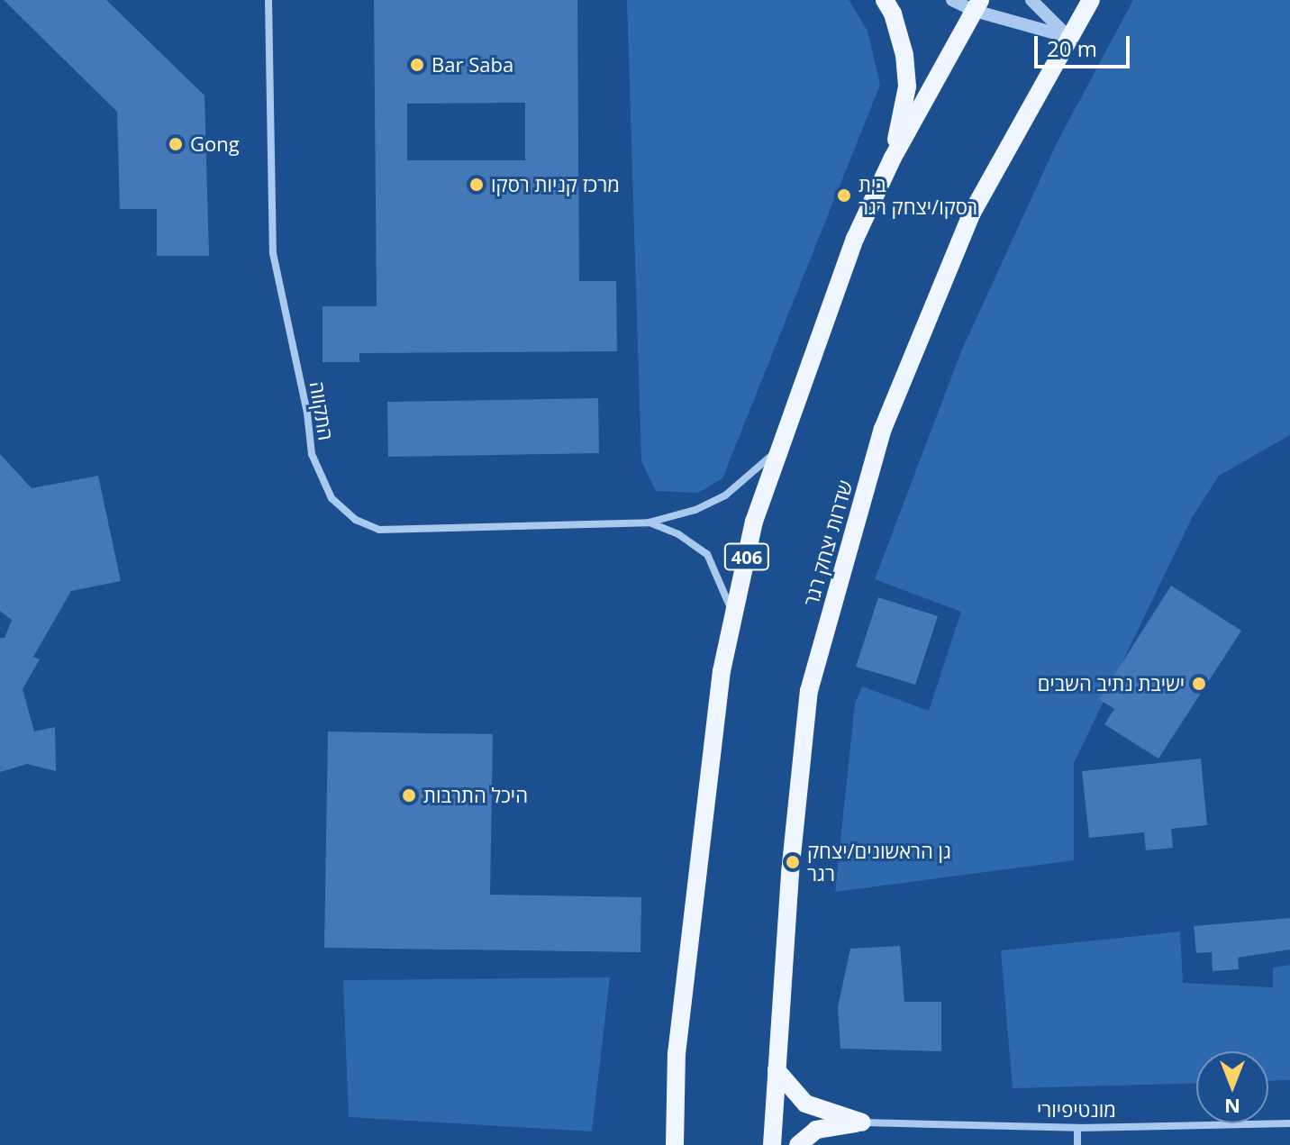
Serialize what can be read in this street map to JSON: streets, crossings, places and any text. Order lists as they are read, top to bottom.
{
  "streets": {
    "main road": ["שדרות יצחק רגר", "406"],
    "street": ["התקווה", "מונטיפיורי"]
  },
  "crossings": [
    ["התקווה", "406"]
  ],
  "places": [
    "Bar Saba",
    "Gong",
    "מרכז קניות רסקו",
    "בית רסקו/יצחק רגר",
    "ישיבת נתיב השבים",
    "היכל התרבות",
    "גן הראשונים/יצחק רגר"
  ],
  "scale_bar": "20 m",
  "north": "bottom"
}
